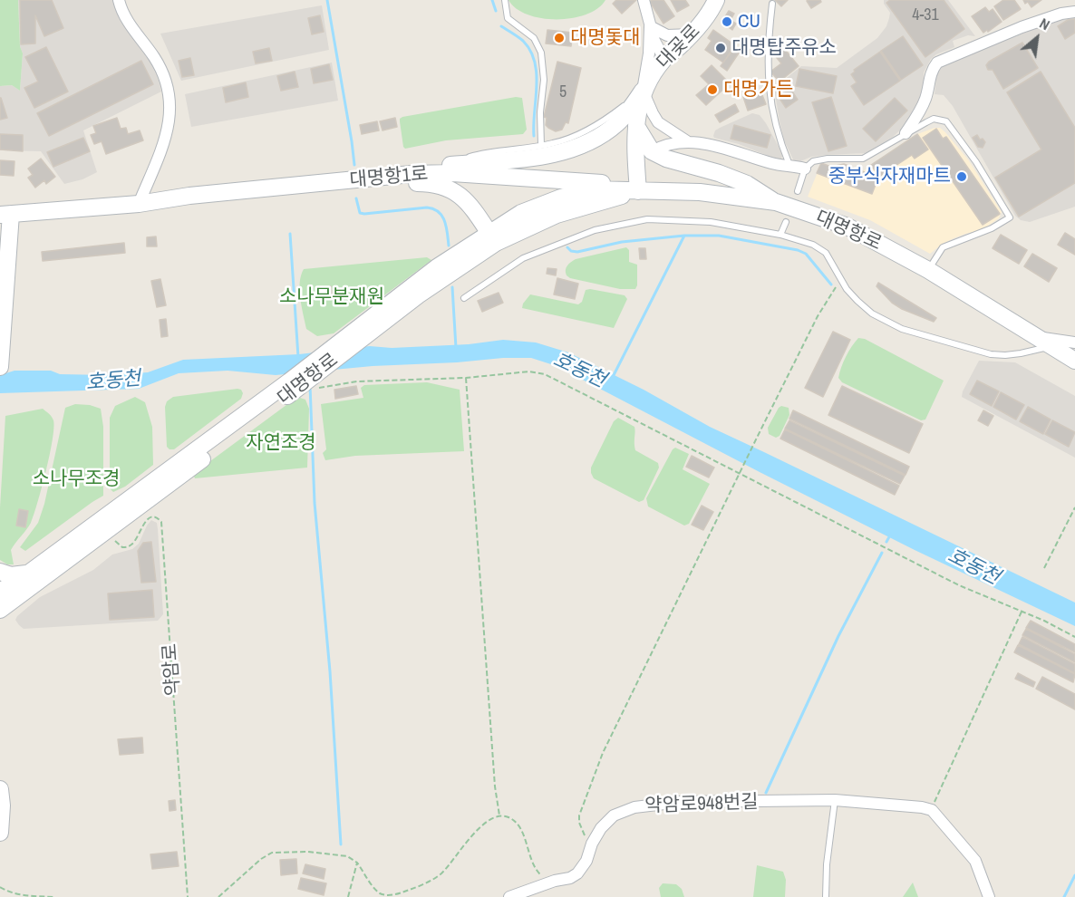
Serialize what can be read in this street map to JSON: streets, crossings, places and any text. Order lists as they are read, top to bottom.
{
  "streets": {
    "street": [
      "대곶로",
      "대명항1로",
      "대명항로",
      "약암로948번길"
    ],
    "path": ["약암로"]
  },
  "crossings": [
    ["대곶로", "대명항1로"],
    ["대곶로", "대명항로"],
    ["대명항1로", "대명항로"],
    ["대명항로", "약암로"]
  ],
  "water": ["호동천"],
  "parks": ["소나무분재원", "자연조경", "소나무조경"],
  "places": [
    "CU",
    "대명돛대",
    "대명탑주유소",
    "대명가든",
    "중부식자재마트"
  ],
  "house_numbers": ["4-31", "5"],
  "north": "top right"
}
